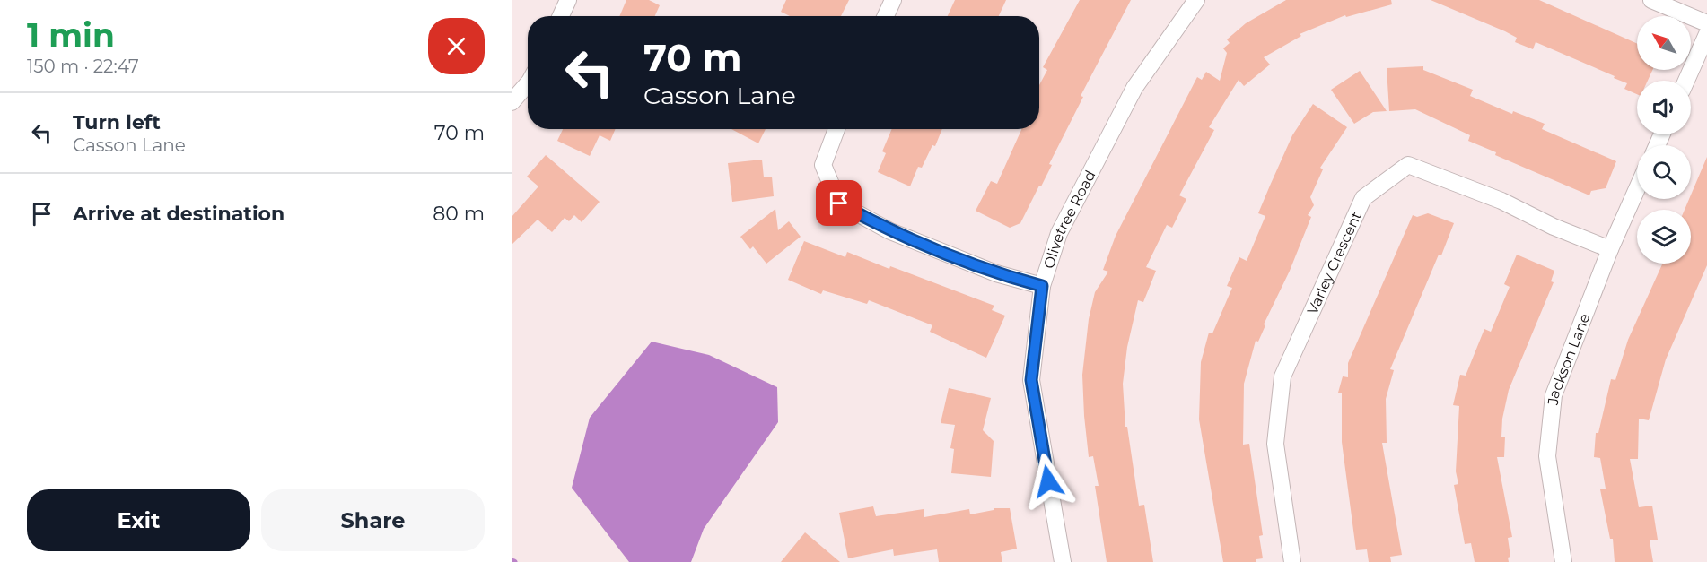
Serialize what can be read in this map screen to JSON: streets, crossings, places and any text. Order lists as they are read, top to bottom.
{
  "streets": {
    "street": ["Olivetree Road", "Varley Crescent", "Jackson Lane"]
  },
  "crossings": [
    ["Varley Crescent", "Jackson Lane"]
  ],
  "north": "top left",
  "page": {
    "heading": ["1 min", "150 m · 22:47"],
    "turn": ["70 m", "Casson Lane"],
    "list": [
      {
        "name": "Turn left",
        "note": "Casson Lane",
        "value": "70 m"
      },
      {
        "name": "Arrive at destination",
        "value": "80 m"
      }
    ],
    "buttons": ["Exit", "Share"]
  }
}
